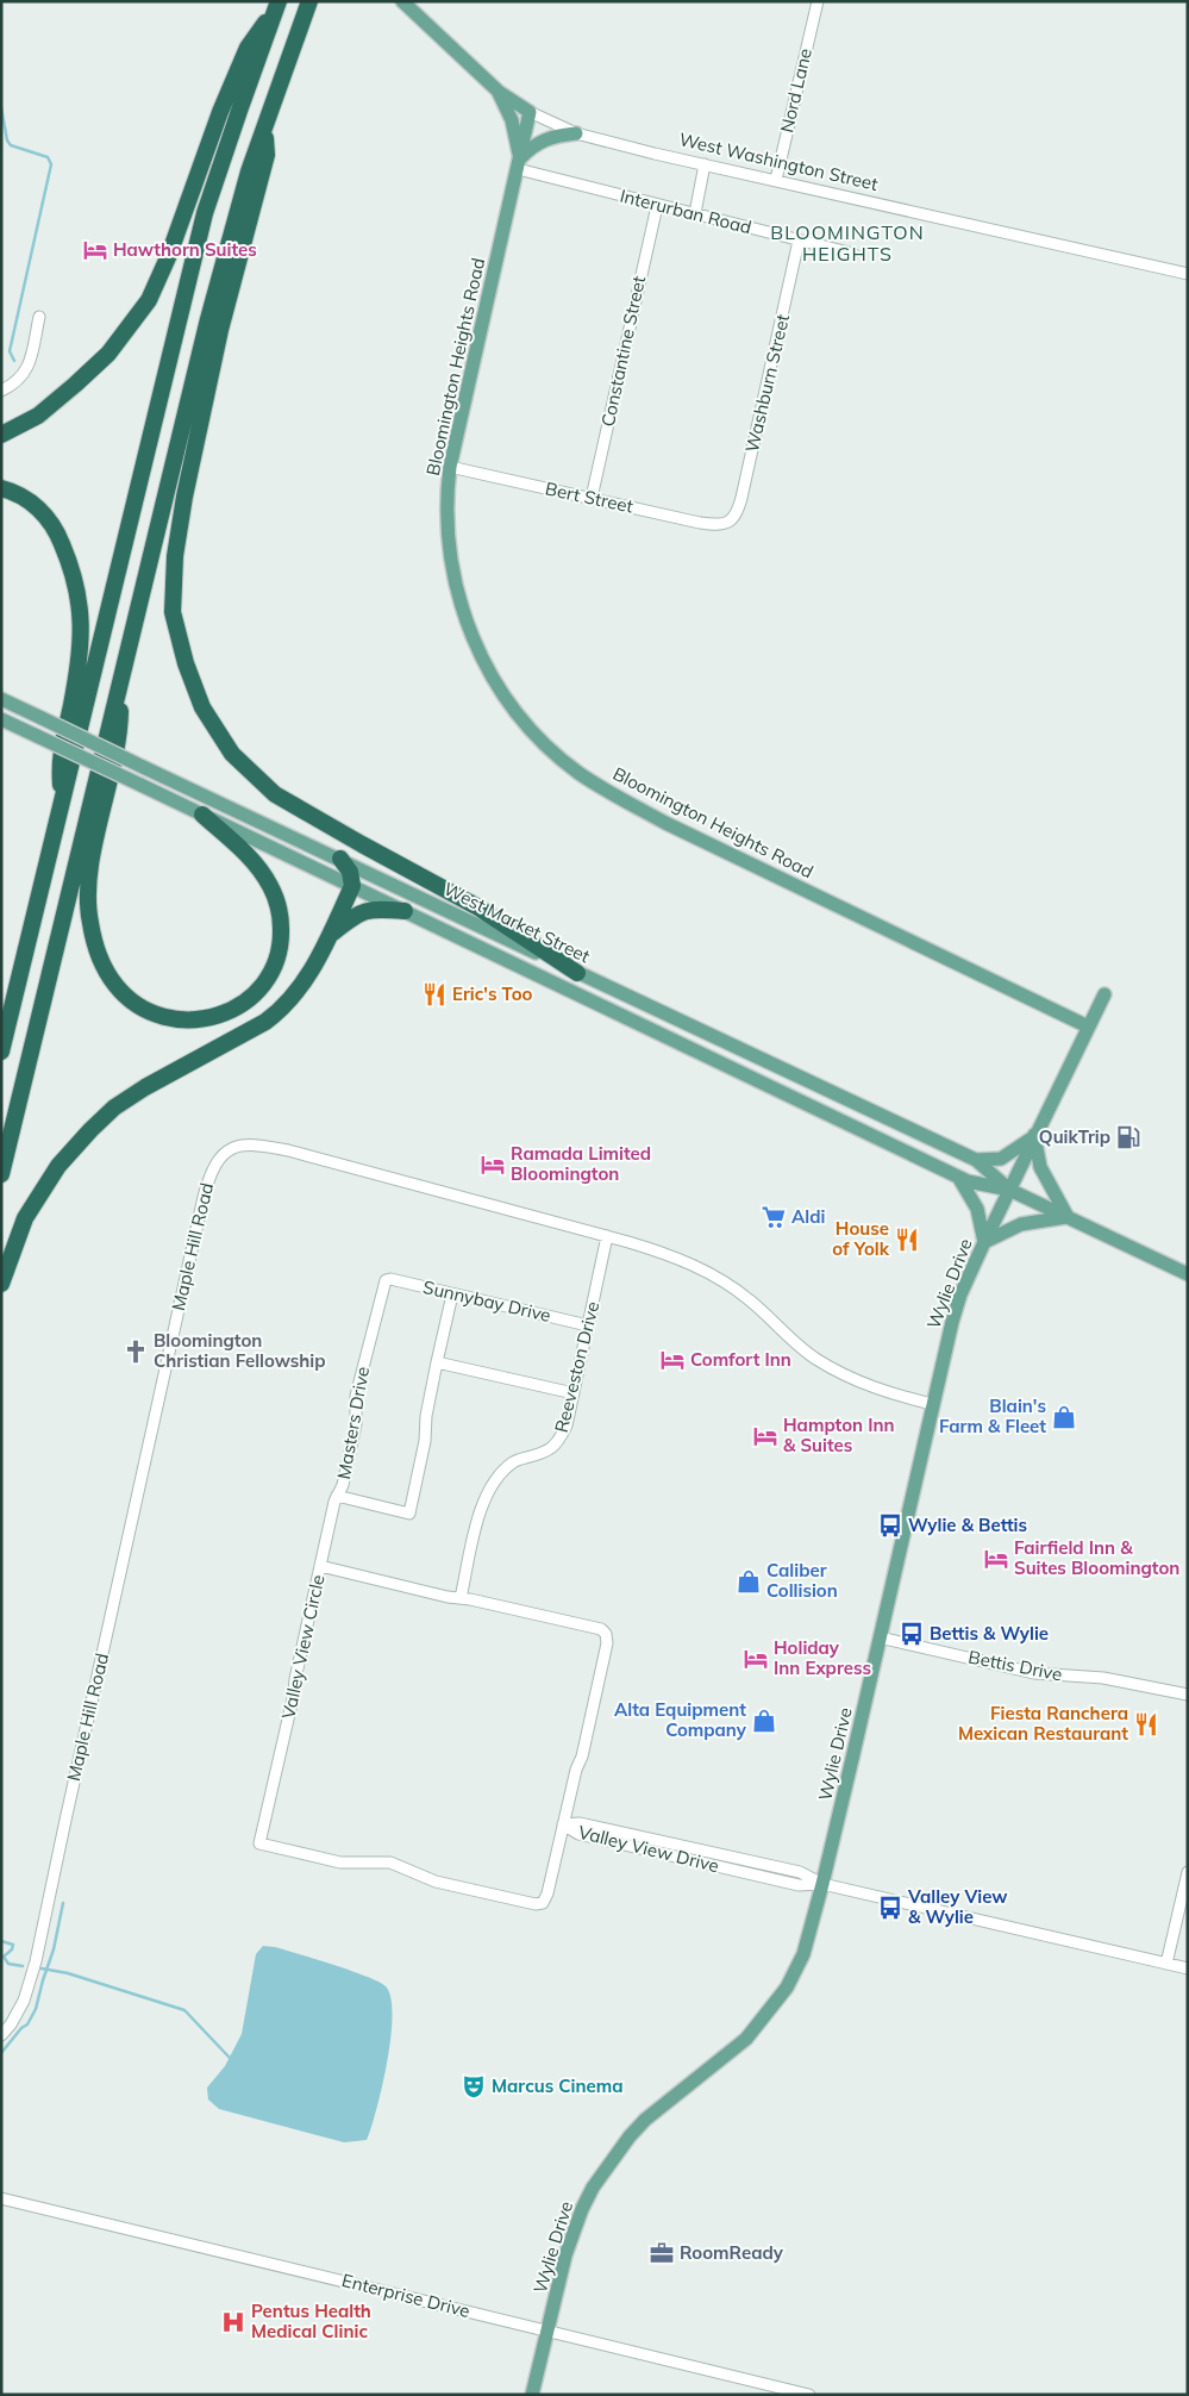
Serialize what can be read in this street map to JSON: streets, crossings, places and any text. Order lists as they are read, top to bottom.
{
  "streets": {
    "main road": [
      "West Washington Street",
      "Bloomington Heights Road",
      "West Market Street",
      "Wylie Drive"
    ],
    "street": [
      "Nord Lane",
      "Interurban Road",
      "Constantine Street",
      "Washburn Street",
      "Bert Street",
      "Maple Hill Road",
      "Sunnybay Drive",
      "Reeveston Drive",
      "Masters Drive",
      "Valley View Circle",
      "Bettis Drive",
      "Valley View Drive",
      "Enterprise Drive"
    ]
  },
  "crossings": [
    ["Nord Lane", "West Washington Street"],
    ["West Washington Street", "Bloomington Heights Road"],
    ["Interurban Road", "Constantine Street"],
    ["Interurban Road", "Bloomington Heights Road"],
    ["Interurban Road", "Washburn Street"],
    ["Constantine Street", "Bert Street"],
    ["Bloomington Heights Road", "Bert Street"],
    ["Bloomington Heights Road", "Wylie Drive"],
    ["Washburn Street", "Bert Street"],
    ["West Market Street", "Wylie Drive"],
    ["Maple Hill Road", "Wylie Drive"],
    ["Maple Hill Road", "Reeveston Drive"],
    ["Wylie Drive", "Bettis Drive"],
    ["Wylie Drive", "Valley View Drive"],
    ["Wylie Drive", "Enterprise Drive"],
    ["Sunnybay Drive", "Reeveston Drive"],
    ["Sunnybay Drive", "Masters Drive"],
    ["Reeveston Drive", "Valley View Circle"],
    ["Masters Drive", "Valley View Circle"],
    ["Valley View Circle", "Valley View Drive"]
  ],
  "districts": ["BLOOMINGTON HEIGHTS"],
  "places": {
    "hotel": [
      "Hawthorn Suites",
      "Ramada Limited Bloomington",
      "Comfort Inn",
      "Hampton Inn & Suites",
      "Fairfield Inn & Suites Bloomington",
      "Holiday Inn Express"
    ],
    "restaurant": ["Eric's Too", "House of Yolk", "Fiesta Ranchera Mexican Restaurant"],
    "fuel station": ["QuikTrip"],
    "supermarket": ["Aldi"],
    "church": ["Bloomington Christian Fellowship"],
    "shop": ["Blain's Farm & Fleet", "Caliber Collision", "Alta Equipment Company"],
    "bus stop": ["Wylie & Bettis", "Bettis & Wylie", "Valley View & Wylie"],
    "theatre": ["Marcus Cinema"],
    "office": ["RoomReady"],
    "hospital": ["Pentus Health Medical Clinic"]
  }
}
